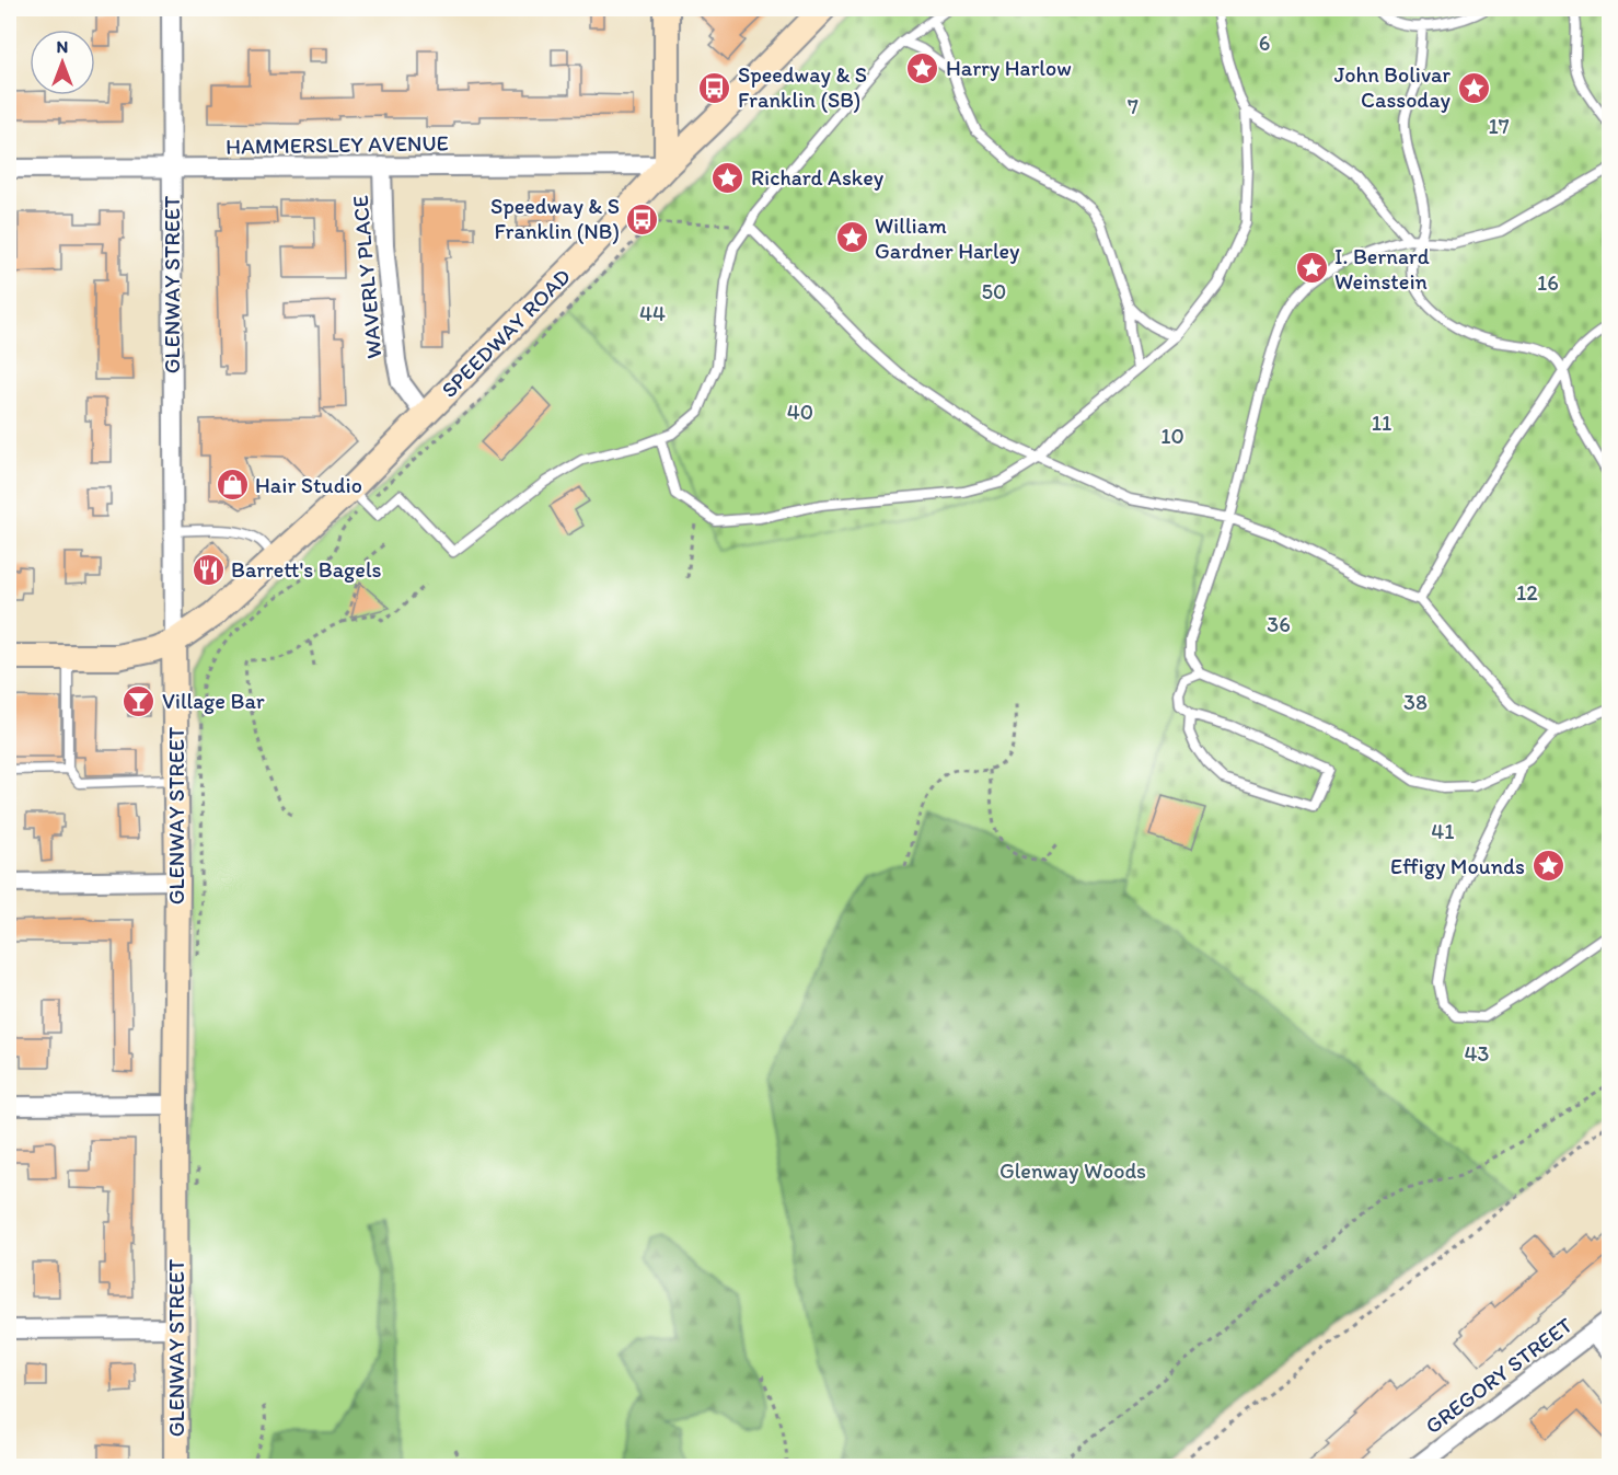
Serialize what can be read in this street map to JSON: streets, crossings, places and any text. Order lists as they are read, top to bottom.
{
  "streets": {
    "main road": ["GLENWAY STREET", "SPEEDWAY ROAD"],
    "street": ["HAMMERSLEY AVENUE", "WAVERLY PLACE", "GREGORY STREET"]
  },
  "crossings": [
    ["HAMMERSLEY AVENUE", "WAVERLY PLACE"],
    ["HAMMERSLEY AVENUE", "GLENWAY STREET"],
    ["HAMMERSLEY AVENUE", "SPEEDWAY ROAD"],
    ["WAVERLY PLACE", "SPEEDWAY ROAD"],
    ["GLENWAY STREET", "SPEEDWAY ROAD"]
  ],
  "parks": [
    "6",
    "7",
    "17",
    "16",
    "50",
    "44",
    "40",
    "11",
    "10",
    "12",
    "36",
    "38",
    "41",
    "43",
    "Glenway Woods"
  ],
  "places": {
    "place": [
      "Harry Harlow",
      "John Bolivar Cassoday",
      "Richard Askey",
      "William Gardner Harley",
      "I. Bernard Weinstein",
      "Effigy Mounds"
    ],
    "bus stop": ["Speedway & S Franklin (SB)", "Speedway & S Franklin (NB)"],
    "shop": ["Hair Studio"],
    "restaurant": ["Barrett's Bagels"],
    "bar": ["Village Bar"]
  },
  "north": "top"
}
